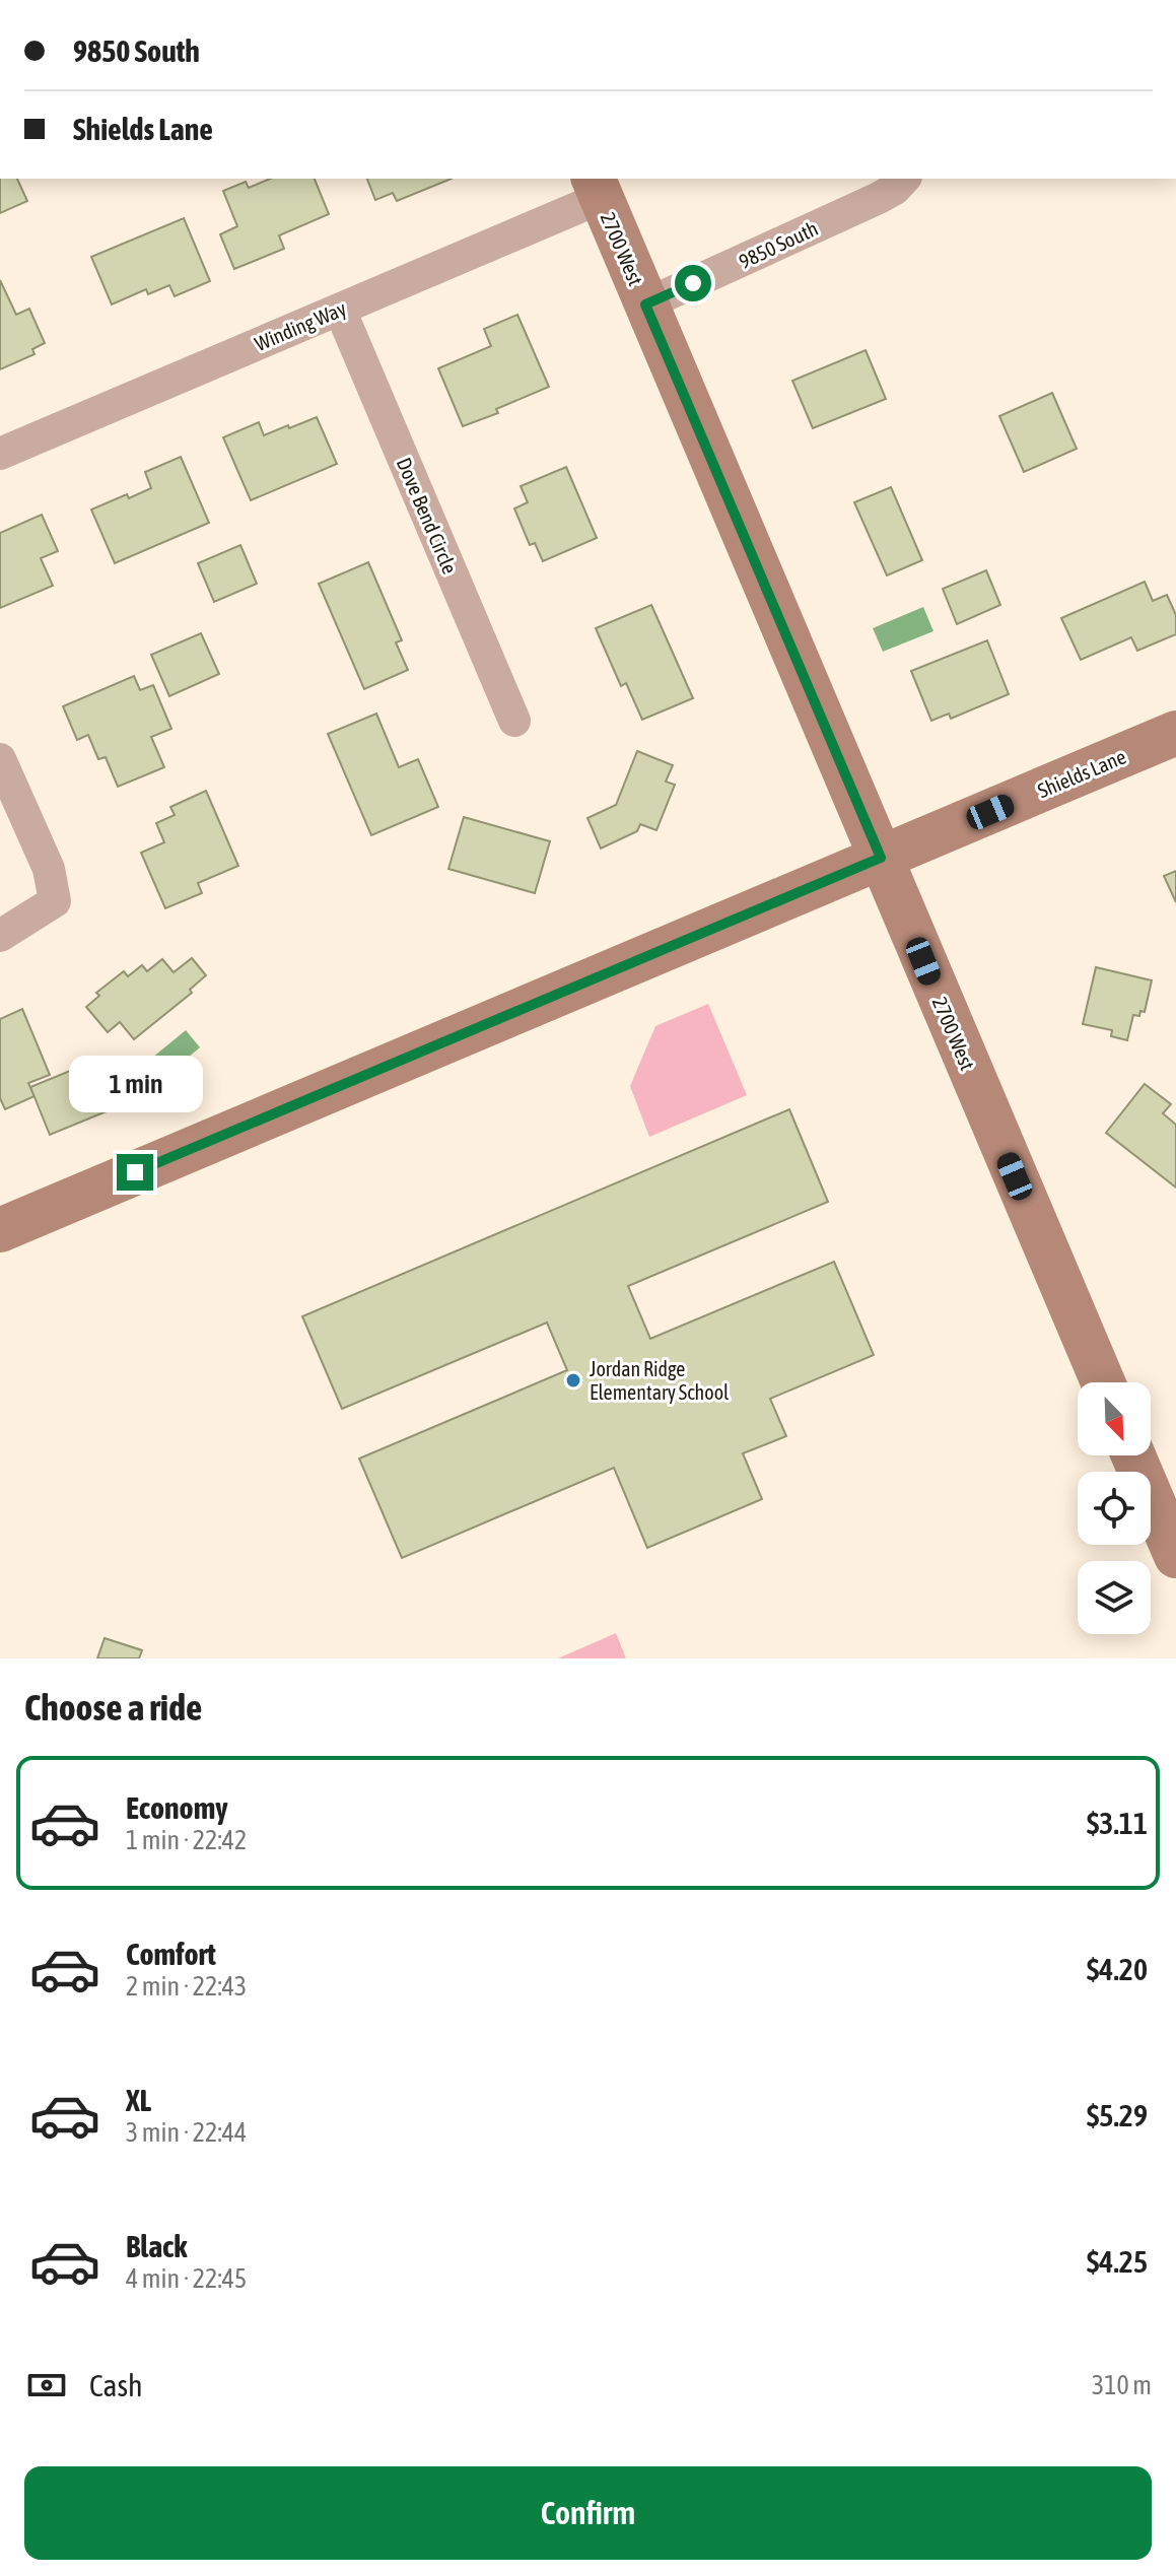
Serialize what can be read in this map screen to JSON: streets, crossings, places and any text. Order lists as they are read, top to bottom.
{
  "streets": {
    "main road": ["2700 West", "Shields Lane"],
    "street": ["9850 South", "Winding Way", "Dove Bend Circle"]
  },
  "crossings": [
    ["9850 South", "2700 West"],
    ["2700 West", "Winding Way"],
    ["2700 West", "Shields Lane"],
    ["Winding Way", "Dove Bend Circle"]
  ],
  "places": ["Jordan Ridge Elementary School"],
  "north": "bottom right",
  "page": {
    "banner": ["9850 South", "Shields Lane"],
    "bubble": "1 min",
    "heading": "Choose a ride",
    "list": [
      {
        "name": "Economy",
        "note": "1 min · 22:42",
        "value": "$3.11"
      },
      {
        "name": "Comfort",
        "note": "2 min · 22:43",
        "value": "$4.20"
      },
      {
        "name": "XL",
        "note": "3 min · 22:44",
        "value": "$5.29"
      },
      {
        "name": "Black",
        "note": "4 min · 22:45",
        "value": "$4.25"
      }
    ],
    "pay": ["Cash", "310 m"],
    "buttons": "Confirm"
  }
}
